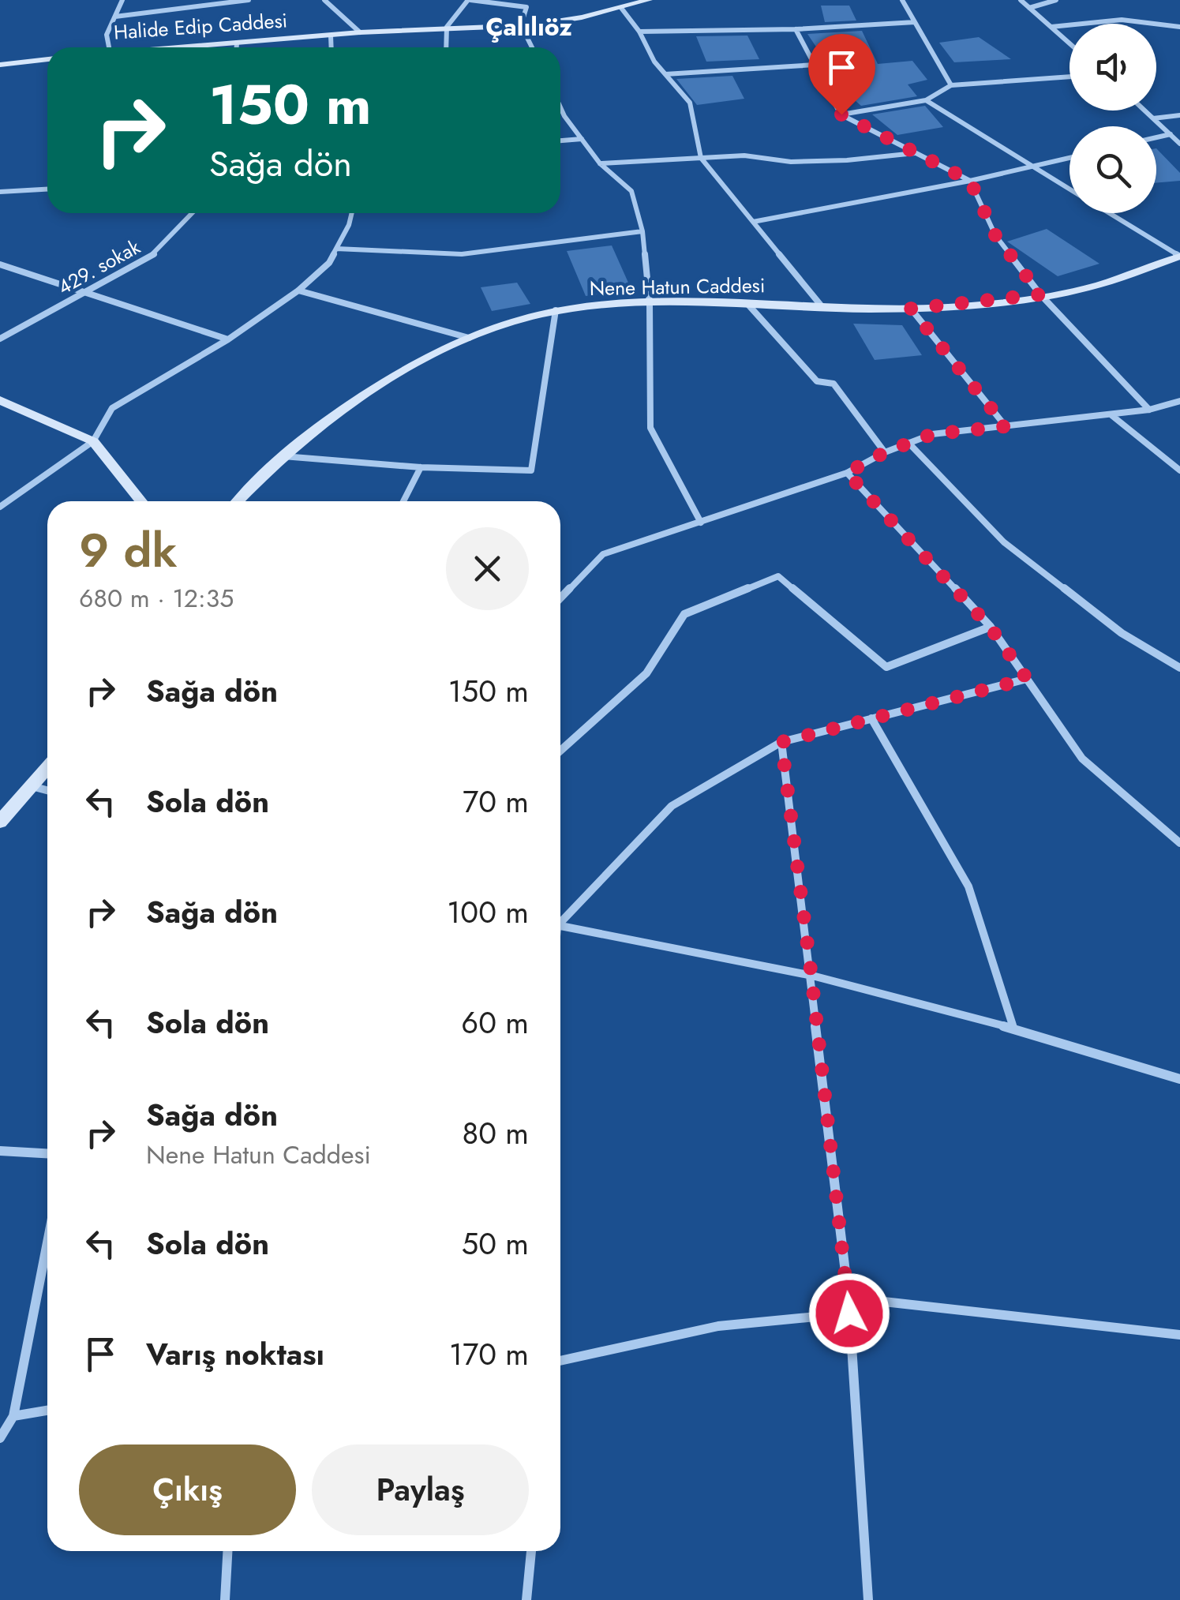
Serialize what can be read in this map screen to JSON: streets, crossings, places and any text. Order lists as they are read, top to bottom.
{
  "streets": {
    "street": ["Halide Edip Caddesi", "429. sokak", "Nene Hatun Caddesi"]
  },
  "districts": ["Çalılıöz"],
  "page": {
    "turn": ["150 m", "Sağa dön"],
    "heading": ["9 dk", "680 m · 12:35"],
    "list": [
      {
        "name": "Sağa dön",
        "value": "150 m"
      },
      {
        "name": "Sola dön",
        "value": "70 m"
      },
      {
        "name": "Sağa dön",
        "value": "100 m"
      },
      {
        "name": "Sola dön",
        "value": "60 m"
      },
      {
        "name": "Sağa dön",
        "note": "Nene Hatun Caddesi",
        "value": "80 m"
      },
      {
        "name": "Sola dön",
        "value": "50 m"
      },
      {
        "name": "Varış noktası",
        "value": "170 m"
      }
    ],
    "buttons": ["Çıkış", "Paylaş"]
  }
}
